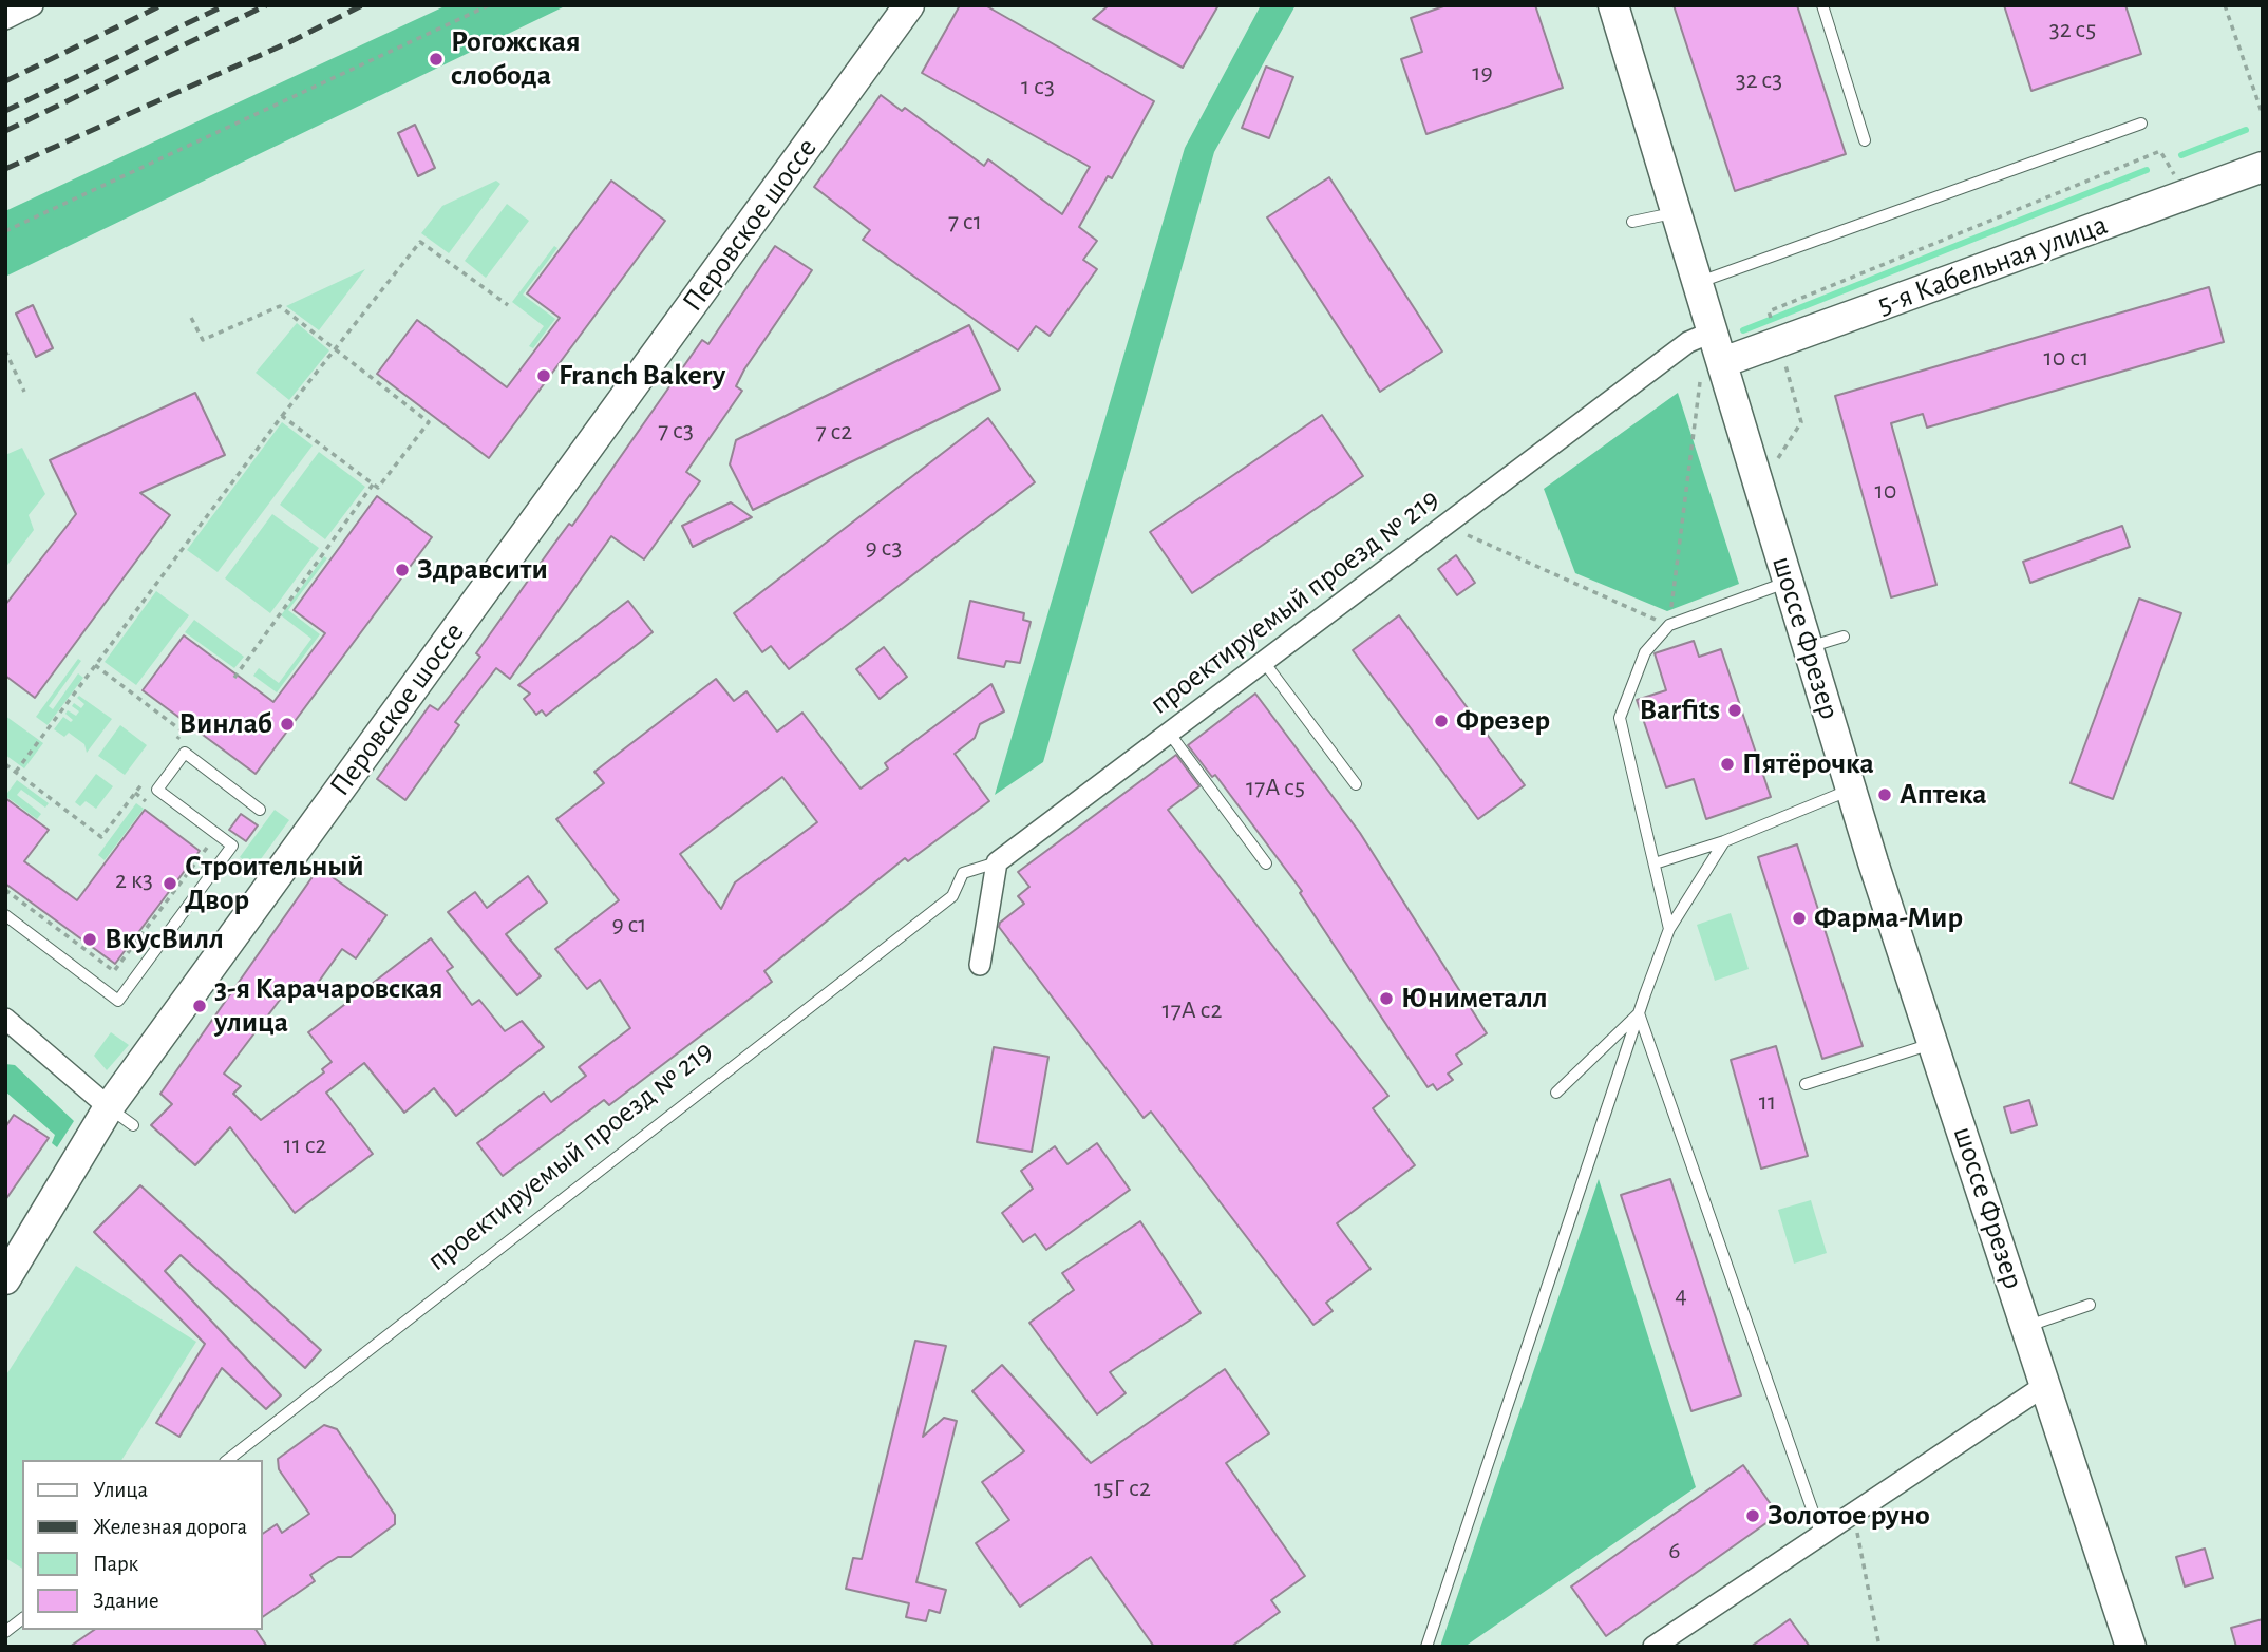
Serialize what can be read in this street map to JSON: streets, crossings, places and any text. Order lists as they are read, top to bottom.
{
  "streets": {
    "street": [
      "Перовское шоссе",
      "5-я Кабельная улица",
      "проектируемый проезд № 219",
      "шоссе Фрезер"
    ]
  },
  "crossings": [
    ["5-я Кабельная улица", "шоссе Фрезер"],
    ["проектируемый проезд № 219", "шоссе Фрезер"]
  ],
  "places": [
    "Рогожская слобода",
    "Franch Bakery",
    "Здравсити",
    "Barfits",
    "Фрезер",
    "Винлаб",
    "Пятёрочка",
    "Аптека",
    "Строительный Двор",
    "Фарма-Мир",
    "ВкусВилл",
    "Юниметалл",
    "3-я Карачаровская улица",
    "Золотое руно"
  ],
  "house_numbers": [
    "32 с5",
    "19",
    "32 с3",
    "1 с3",
    "7 с1",
    "10 с1",
    "7 с3",
    "7 с2",
    "10",
    "9 с3",
    "17А с5",
    "2 к3",
    "9 с1",
    "17А с2",
    "11",
    "11 с2",
    "4",
    "15Г с2",
    "6"
  ],
  "legend": [
    "Улица",
    "Железная дорога",
    "Парк",
    "Здание"
  ]
}
